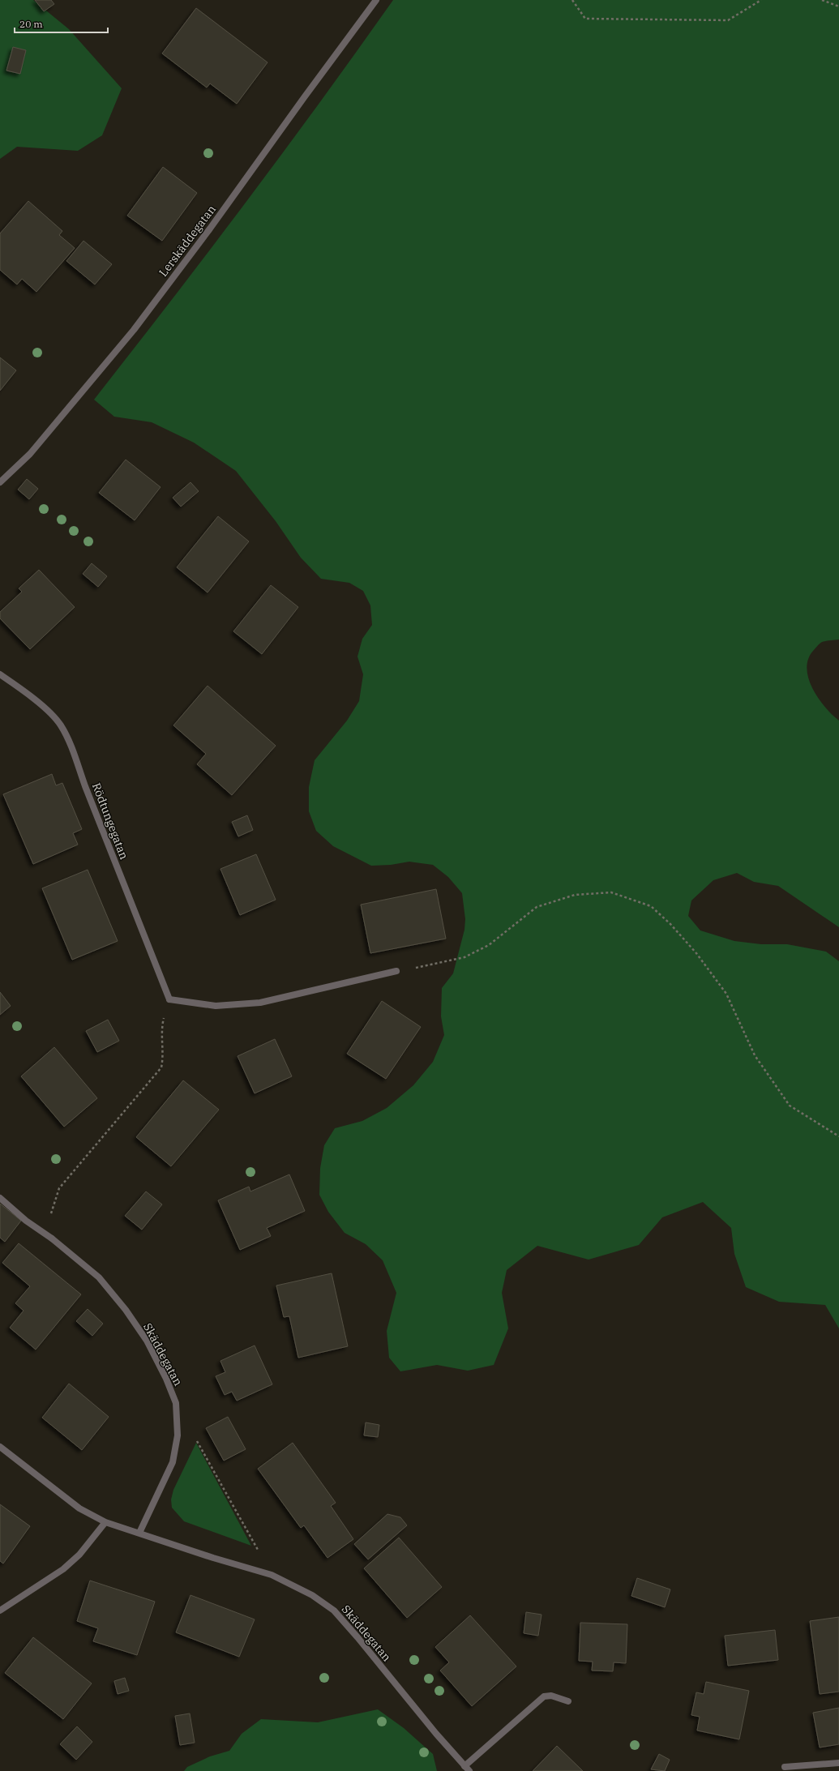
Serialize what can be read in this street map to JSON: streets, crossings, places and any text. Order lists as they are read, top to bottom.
{
  "streets": {
    "street": ["Lerskäddegatan", "Rödtungegatan", "Skäddegatan"]
  },
  "scale_bar": "20 m"
}
